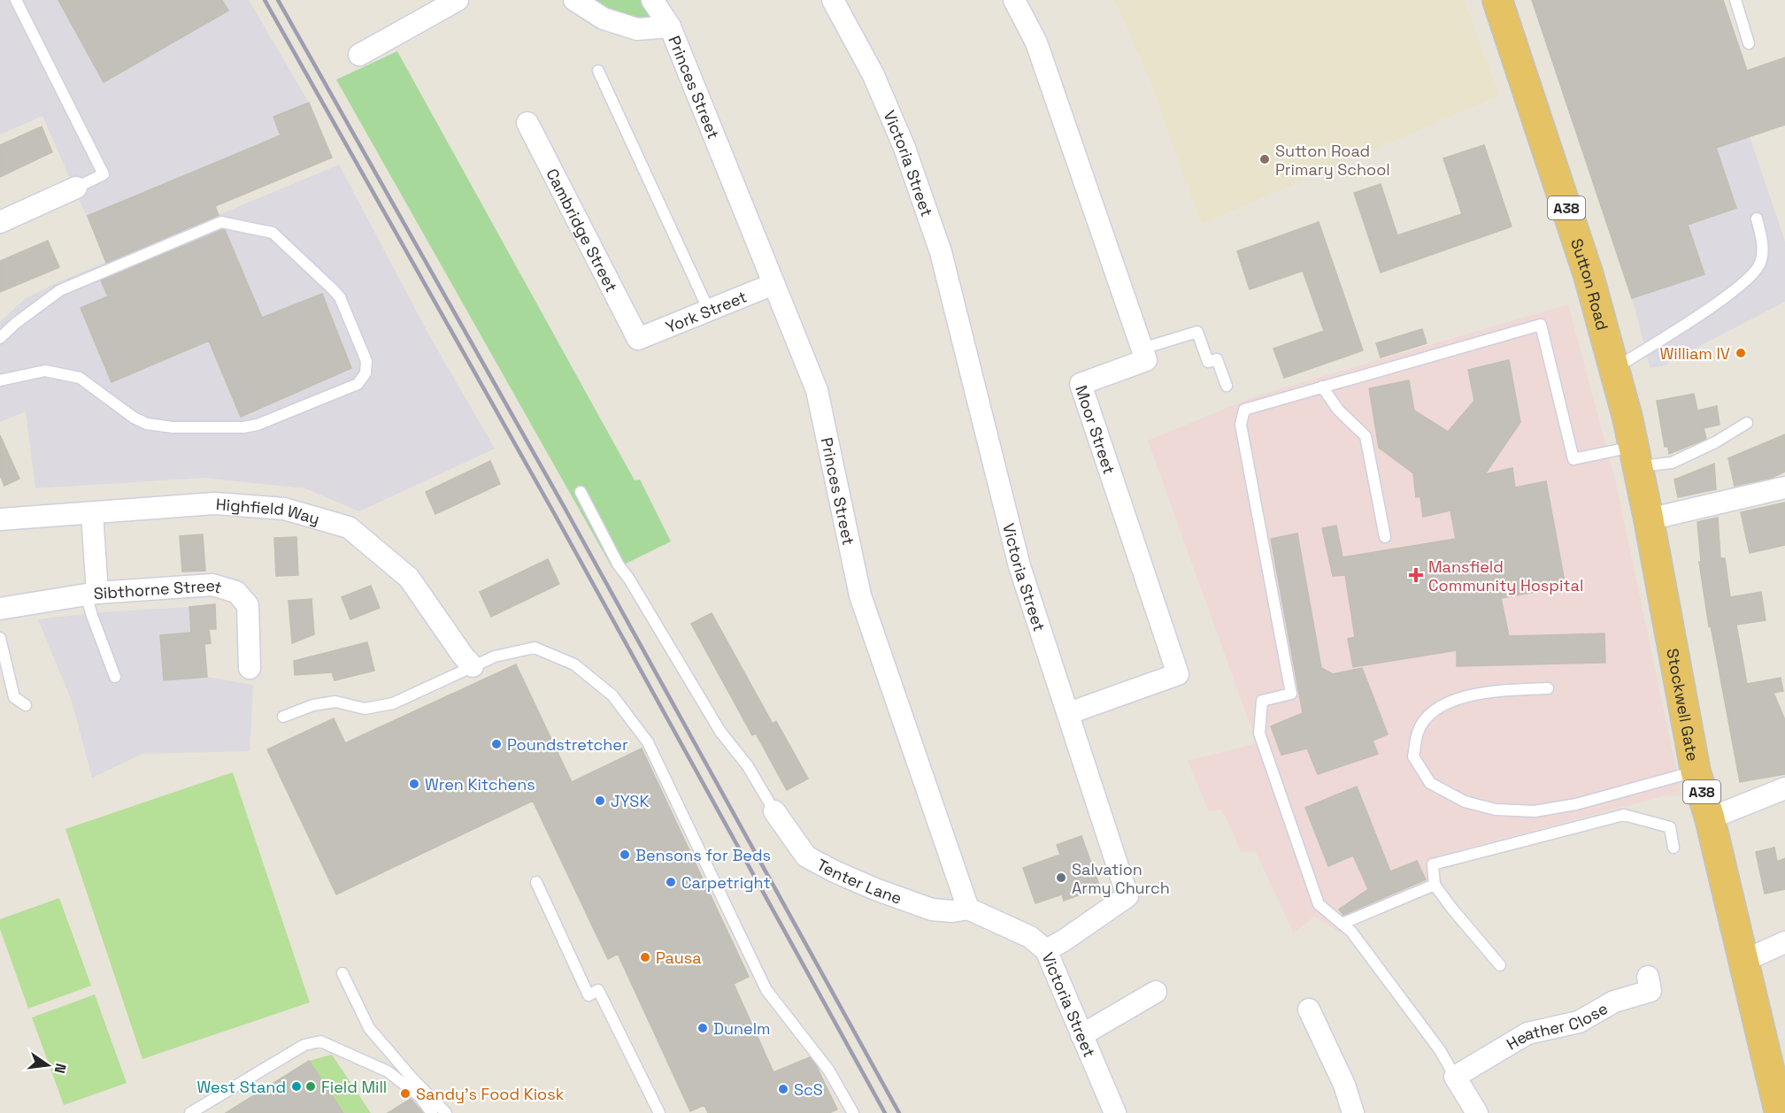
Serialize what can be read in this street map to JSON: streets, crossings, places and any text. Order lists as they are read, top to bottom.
{
  "streets": {
    "highway": ["A38", "Sutton Road", "Stockwell Gate"],
    "street": [
      "Princes Street",
      "Victoria Street",
      "Cambridge Street",
      "York Street",
      "Moor Street",
      "Highfield Way",
      "Sibthorne Street",
      "Tenter Lane",
      "Heather Close"
    ]
  },
  "crossings": [
    ["Princes Street", "York Street"],
    ["Princes Street", "Tenter Lane"],
    ["Victoria Street", "Moor Street"],
    ["Cambridge Street", "York Street"],
    ["Sutton Road", "Stockwell Gate"]
  ],
  "places": {
    "other": [
      "Sutton Road Primary School",
      "William IV",
      "Poundstretcher",
      "Wren Kitchens",
      "JYSK",
      "Bensons for Beds",
      "Salvation Army Church",
      "Carpetright",
      "Pausa",
      "Dunelm",
      "West Stand",
      "Field Mill",
      "ScS",
      "Sandy's Food Kiosk"
    ],
    "health": ["Mansfield Community Hospital"]
  },
  "north": "right"
}
